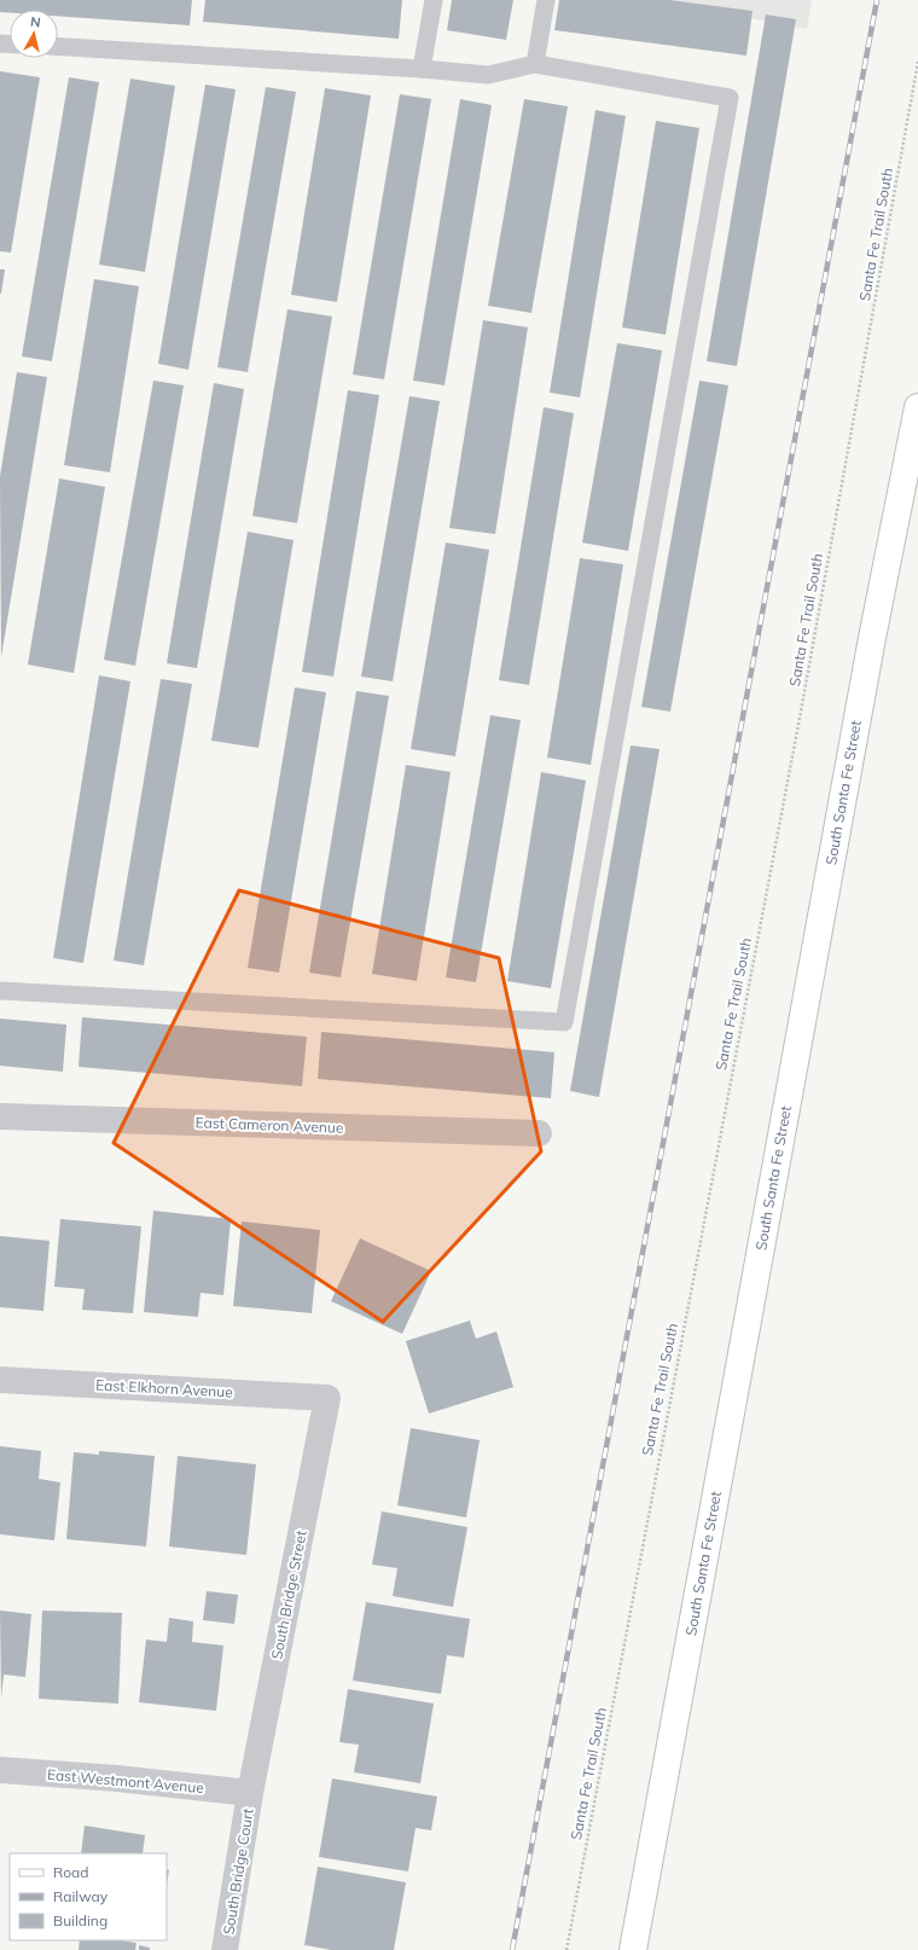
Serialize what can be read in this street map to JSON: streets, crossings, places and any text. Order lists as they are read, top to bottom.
{
  "streets": {
    "street": [
      "South Santa Fe Street",
      "East Cameron Avenue",
      "East Elkhorn Avenue",
      "South Bridge Street",
      "East Westmont Avenue",
      "South Bridge Court"
    ],
    "path": ["Santa Fe Trail South"]
  },
  "crossings": [
    ["East Elkhorn Avenue", "South Bridge Street"],
    ["South Bridge Street", "East Westmont Avenue"],
    ["South Bridge Street", "South Bridge Court"],
    ["East Westmont Avenue", "South Bridge Court"]
  ],
  "legend": ["Road", "Railway", "Building"],
  "north": "top"
}
